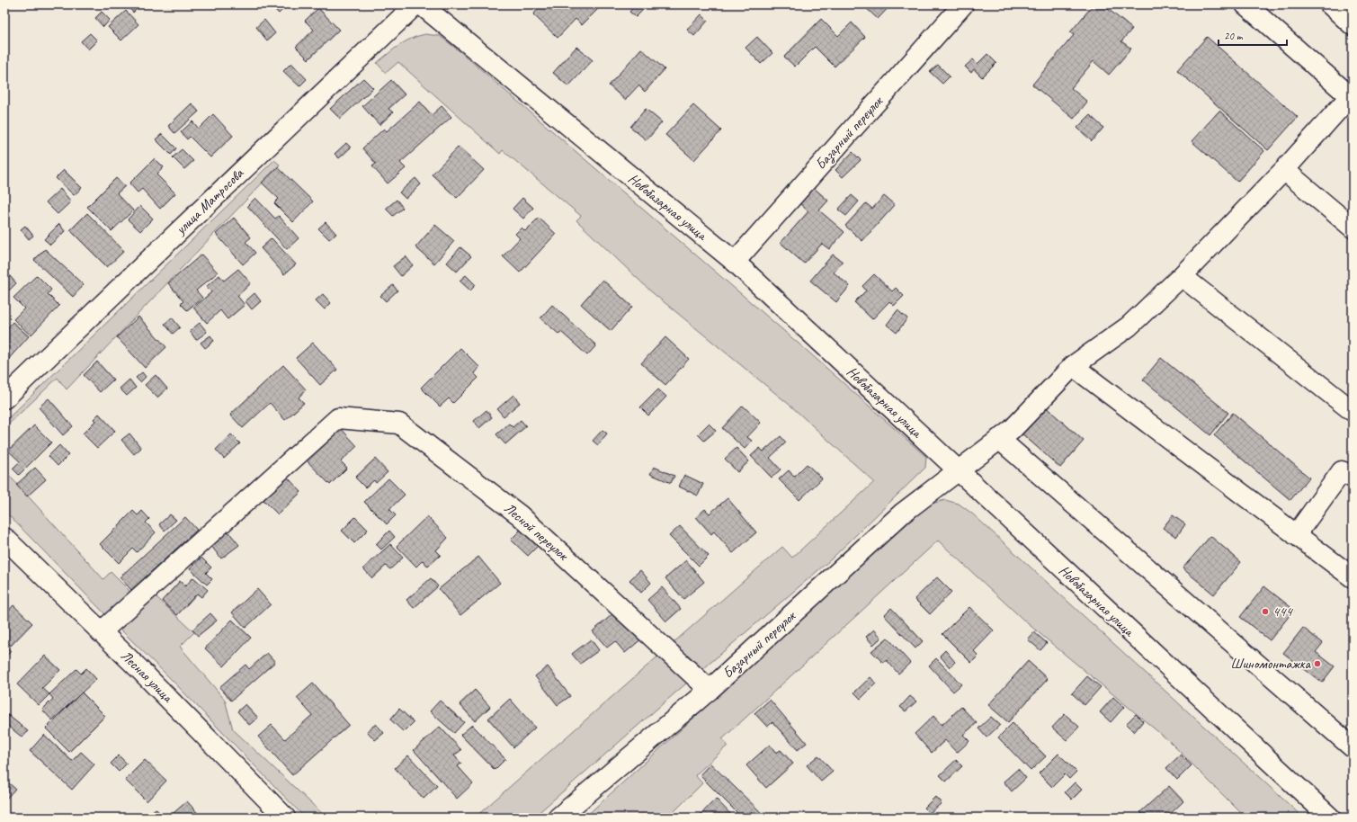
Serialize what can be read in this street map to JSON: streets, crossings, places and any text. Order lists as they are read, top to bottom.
{
  "streets": {
    "street": [
      "Базарный переулок",
      "улица Матросова",
      "Новобазарная улица",
      "Лесной переулок",
      "Лесная улица"
    ]
  },
  "crossings": [
    ["Базарный переулок", "Новобазарная улица"],
    ["Базарный переулок", "Лесной переулок"],
    ["Лесной переулок", "Лесная улица"]
  ],
  "places": ["444", "Шиномонтажка"],
  "scale_bar": "20 m"
}
